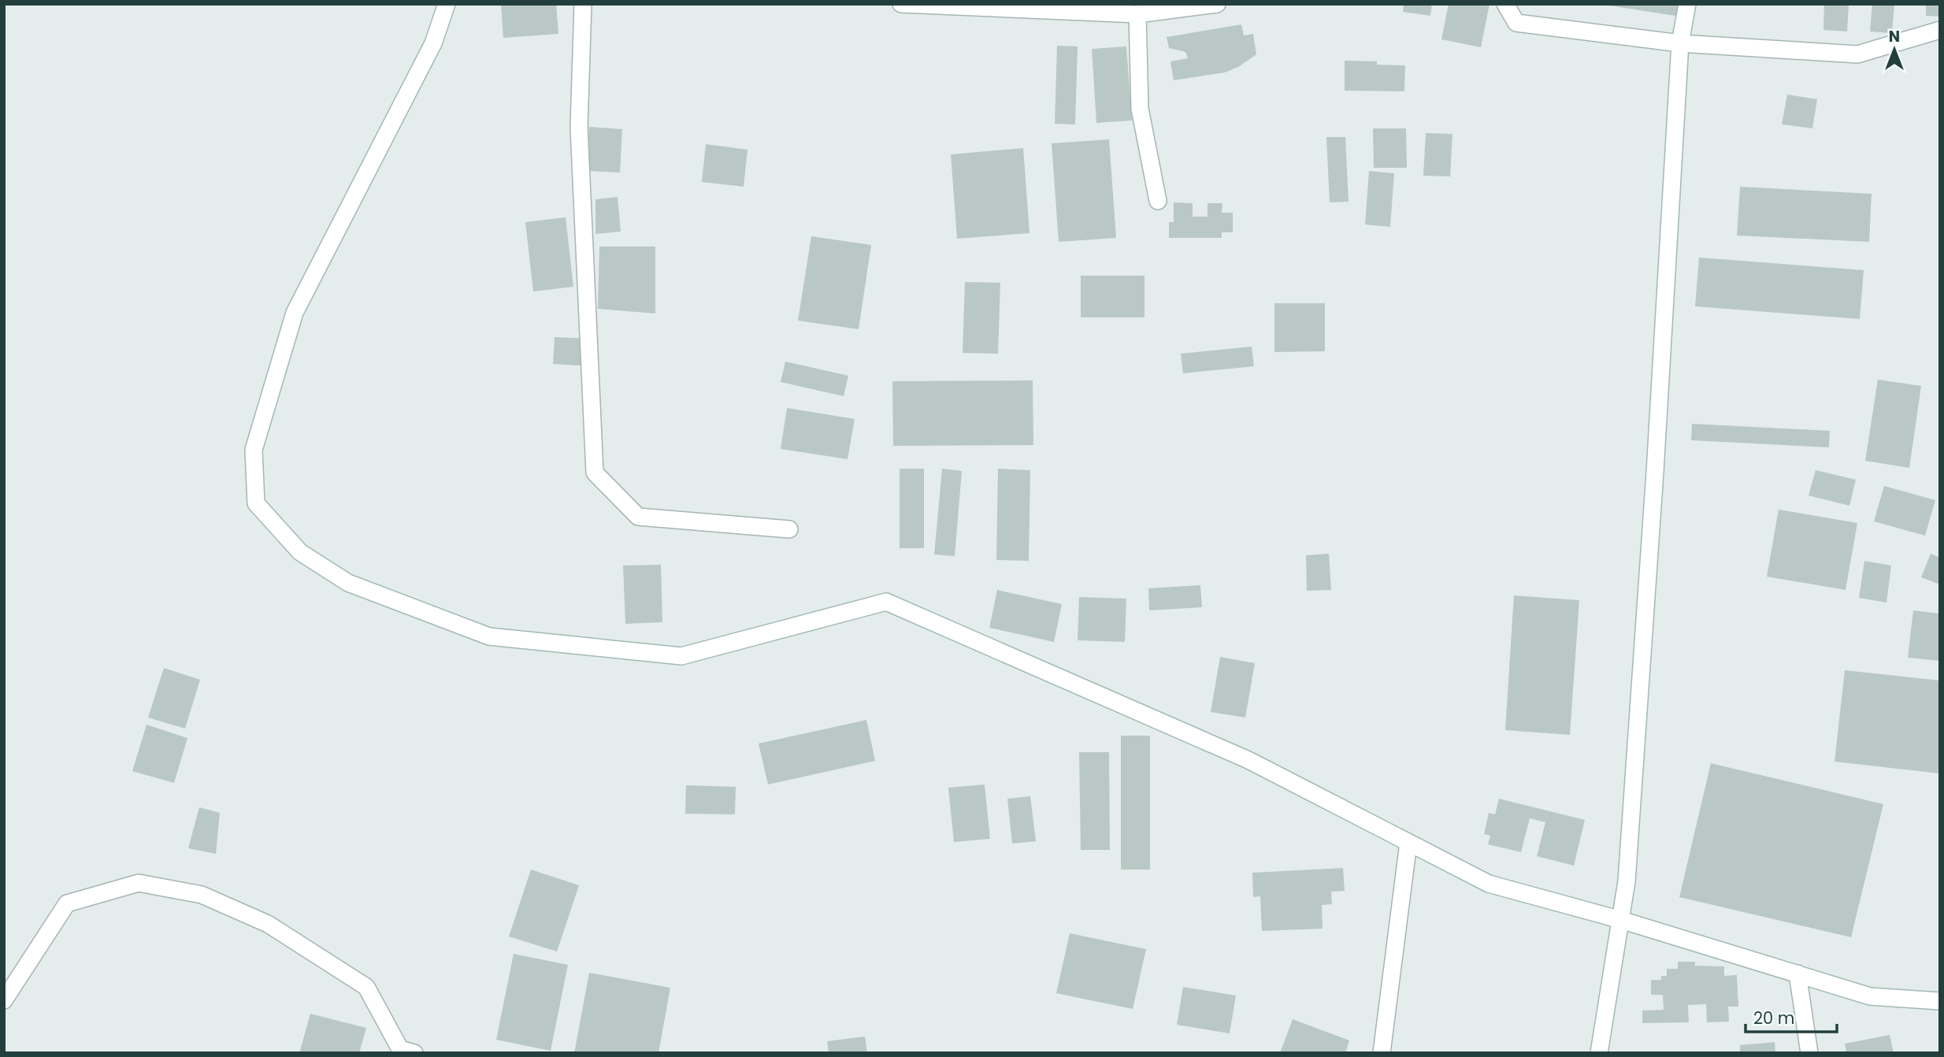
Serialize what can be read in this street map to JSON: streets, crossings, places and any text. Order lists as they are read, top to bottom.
{
  "scale_bar": "20 m",
  "north": "top"
}
